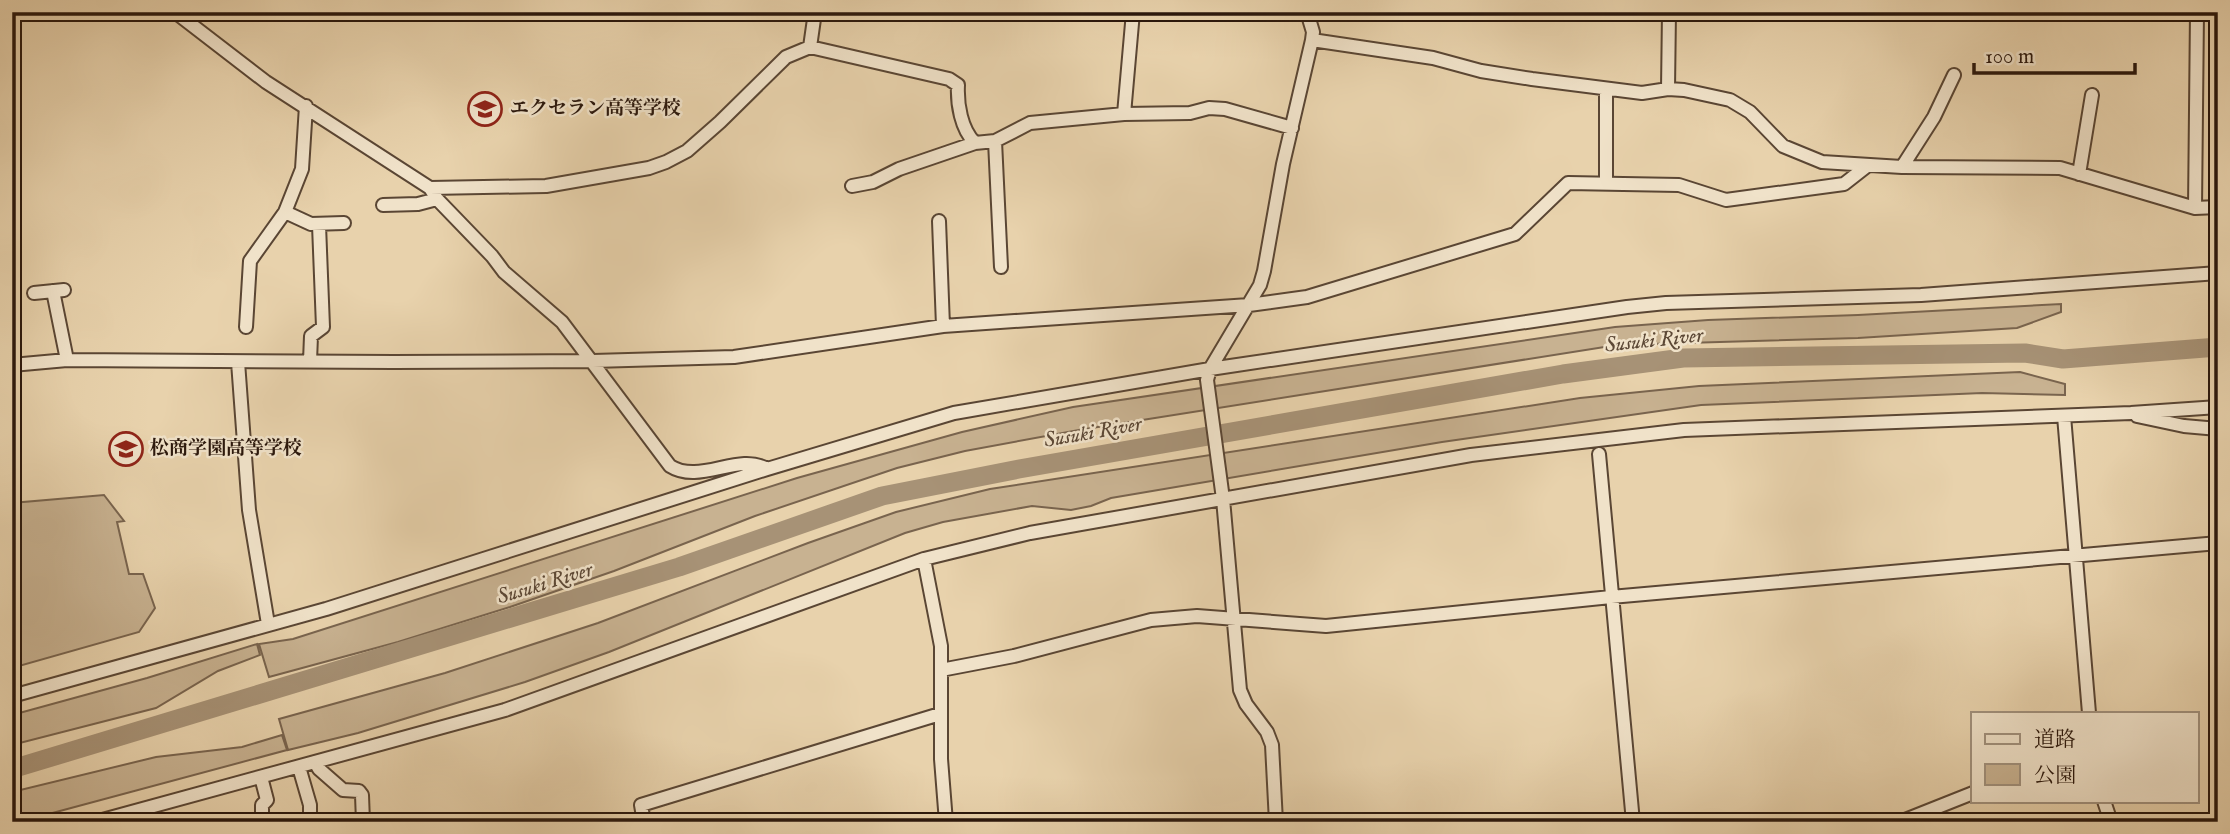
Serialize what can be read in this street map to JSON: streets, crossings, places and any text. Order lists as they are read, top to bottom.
{
  "water": ["Susuki River"],
  "places": {
    "school or university": ["エクセラン高等学校", "松商学園高等学校"]
  },
  "legend": ["道路", "公園"],
  "scale_bar": "100 m"
}
